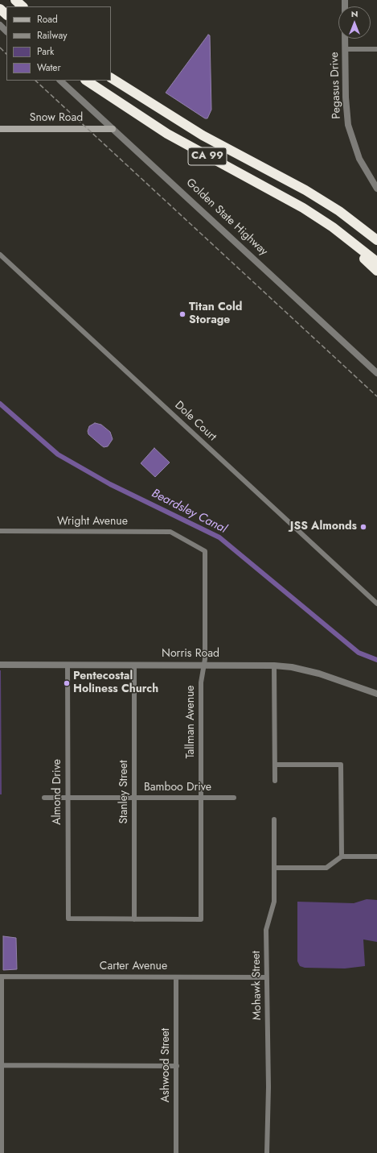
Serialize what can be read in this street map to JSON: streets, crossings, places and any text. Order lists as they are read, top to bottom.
{
  "streets": {
    "highway": ["CA 99"],
    "main road": ["Snow Road"],
    "street": [
      "Pegasus Drive",
      "Golden State Highway",
      "Dole Court",
      "Wright Avenue",
      "Norris Road",
      "Tallman Avenue",
      "Bamboo Drive",
      "Almond Drive",
      "Stanley Street",
      "Carter Avenue",
      "Mohawk Street",
      "Ashwood Street"
    ]
  },
  "crossings": [
    ["Snow Road", "Golden State Highway"],
    ["Wright Avenue", "Tallman Avenue"],
    ["Norris Road", "Tallman Avenue"],
    ["Norris Road", "Almond Drive"],
    ["Norris Road", "Stanley Street"],
    ["Tallman Avenue", "Bamboo Drive"],
    ["Tallman Avenue", "Almond Drive"],
    ["Tallman Avenue", "Stanley Street"],
    ["Bamboo Drive", "Almond Drive"],
    ["Bamboo Drive", "Stanley Street"],
    ["Almond Drive", "Stanley Street"],
    ["Carter Avenue", "Mohawk Street"],
    ["Carter Avenue", "Ashwood Street"]
  ],
  "water": ["Beardsley Canal"],
  "places": ["Titan Cold Storage", "JSS Almonds", "Pentecostal Holiness Church"],
  "legend": [
    "Road",
    "Railway",
    "Park",
    "Water"
  ],
  "north": "top"
}
